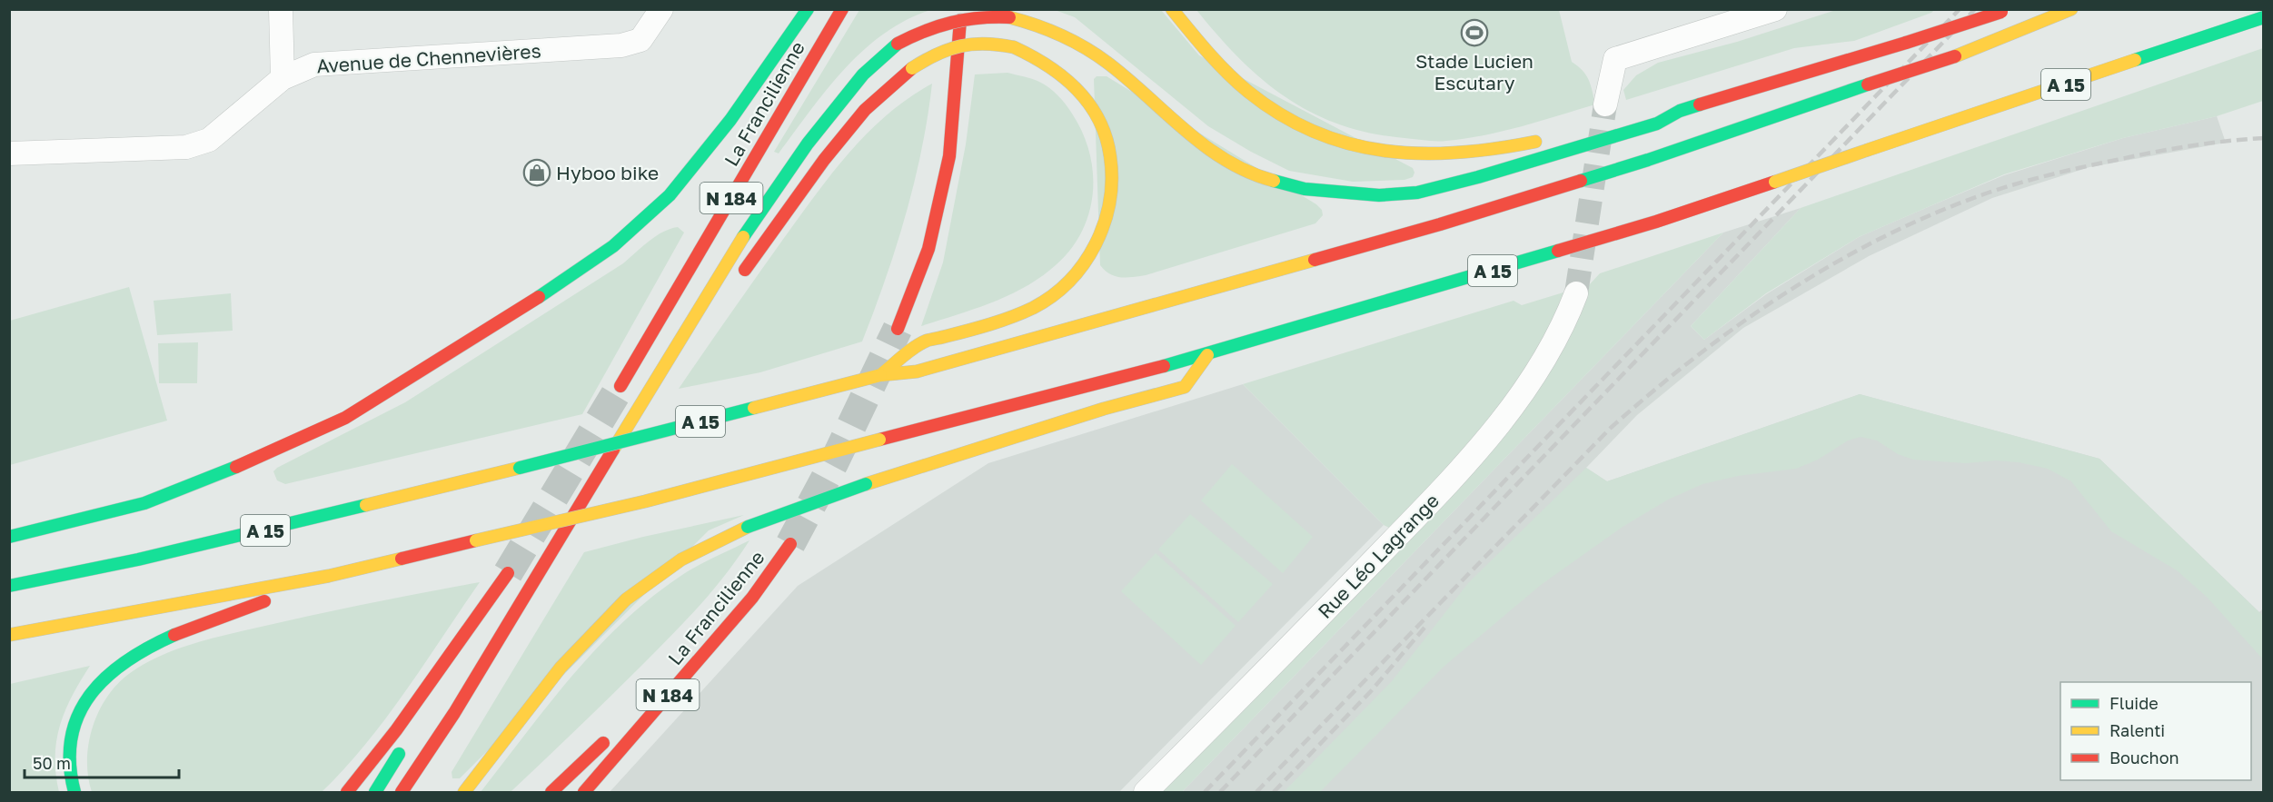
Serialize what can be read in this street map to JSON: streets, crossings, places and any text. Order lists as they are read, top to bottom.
{
  "streets": {
    "highway": ["A 15", "La Francilienne", "N 184"],
    "street": ["Avenue de Chennevières", "Rue Léo Lagrange"]
  },
  "places": {
    "sports": ["Stade Lucien Escutary"],
    "shop": ["Hyboo bike"]
  },
  "legend": ["Fluide", "Ralenti", "Bouchon"],
  "scale_bar": "50 m"
}
